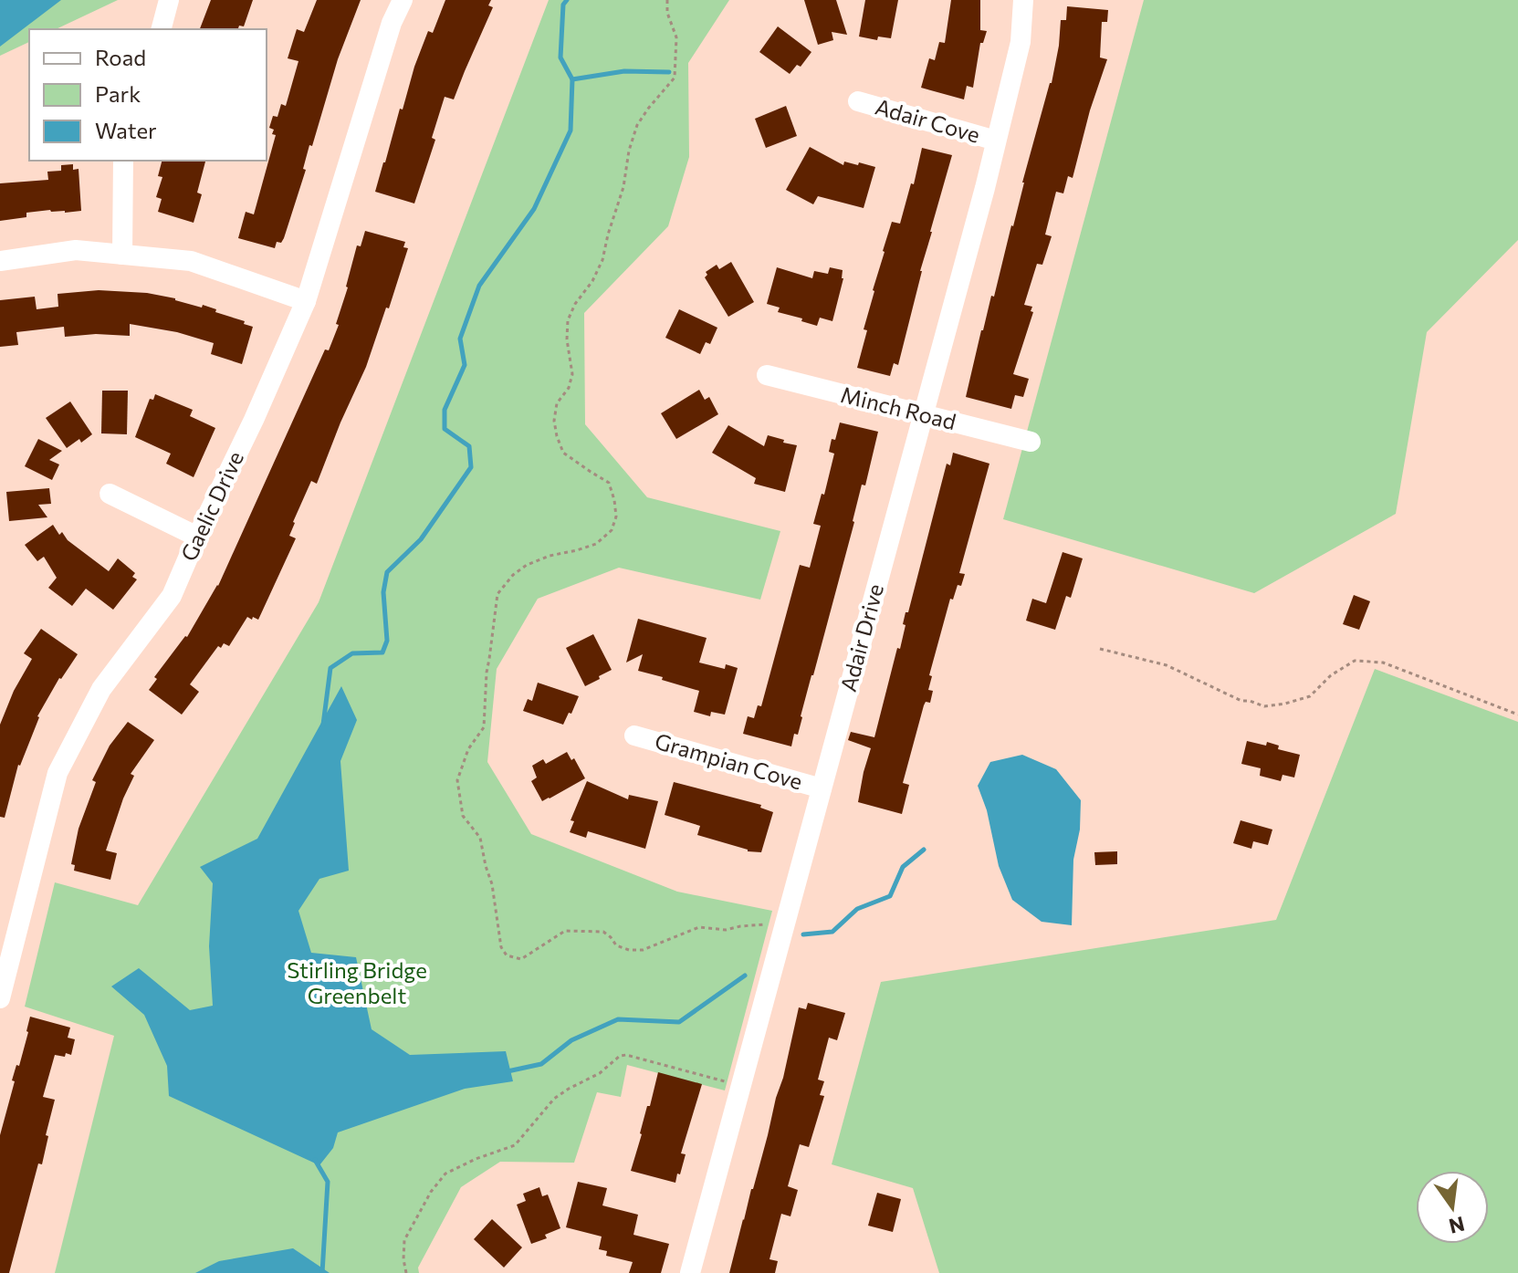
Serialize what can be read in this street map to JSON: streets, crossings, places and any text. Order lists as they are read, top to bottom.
{
  "streets": {
    "street": [
      "Adair Cove",
      "Minch Road",
      "Gaelic Drive",
      "Adair Drive",
      "Grampian Cove"
    ]
  },
  "crossings": [
    ["Adair Cove", "Adair Drive"],
    ["Minch Road", "Adair Drive"],
    ["Adair Drive", "Grampian Cove"]
  ],
  "parks": ["Stirling Bridge Greenbelt"],
  "legend": ["Road", "Park", "Water"],
  "north": "bottom"
}
